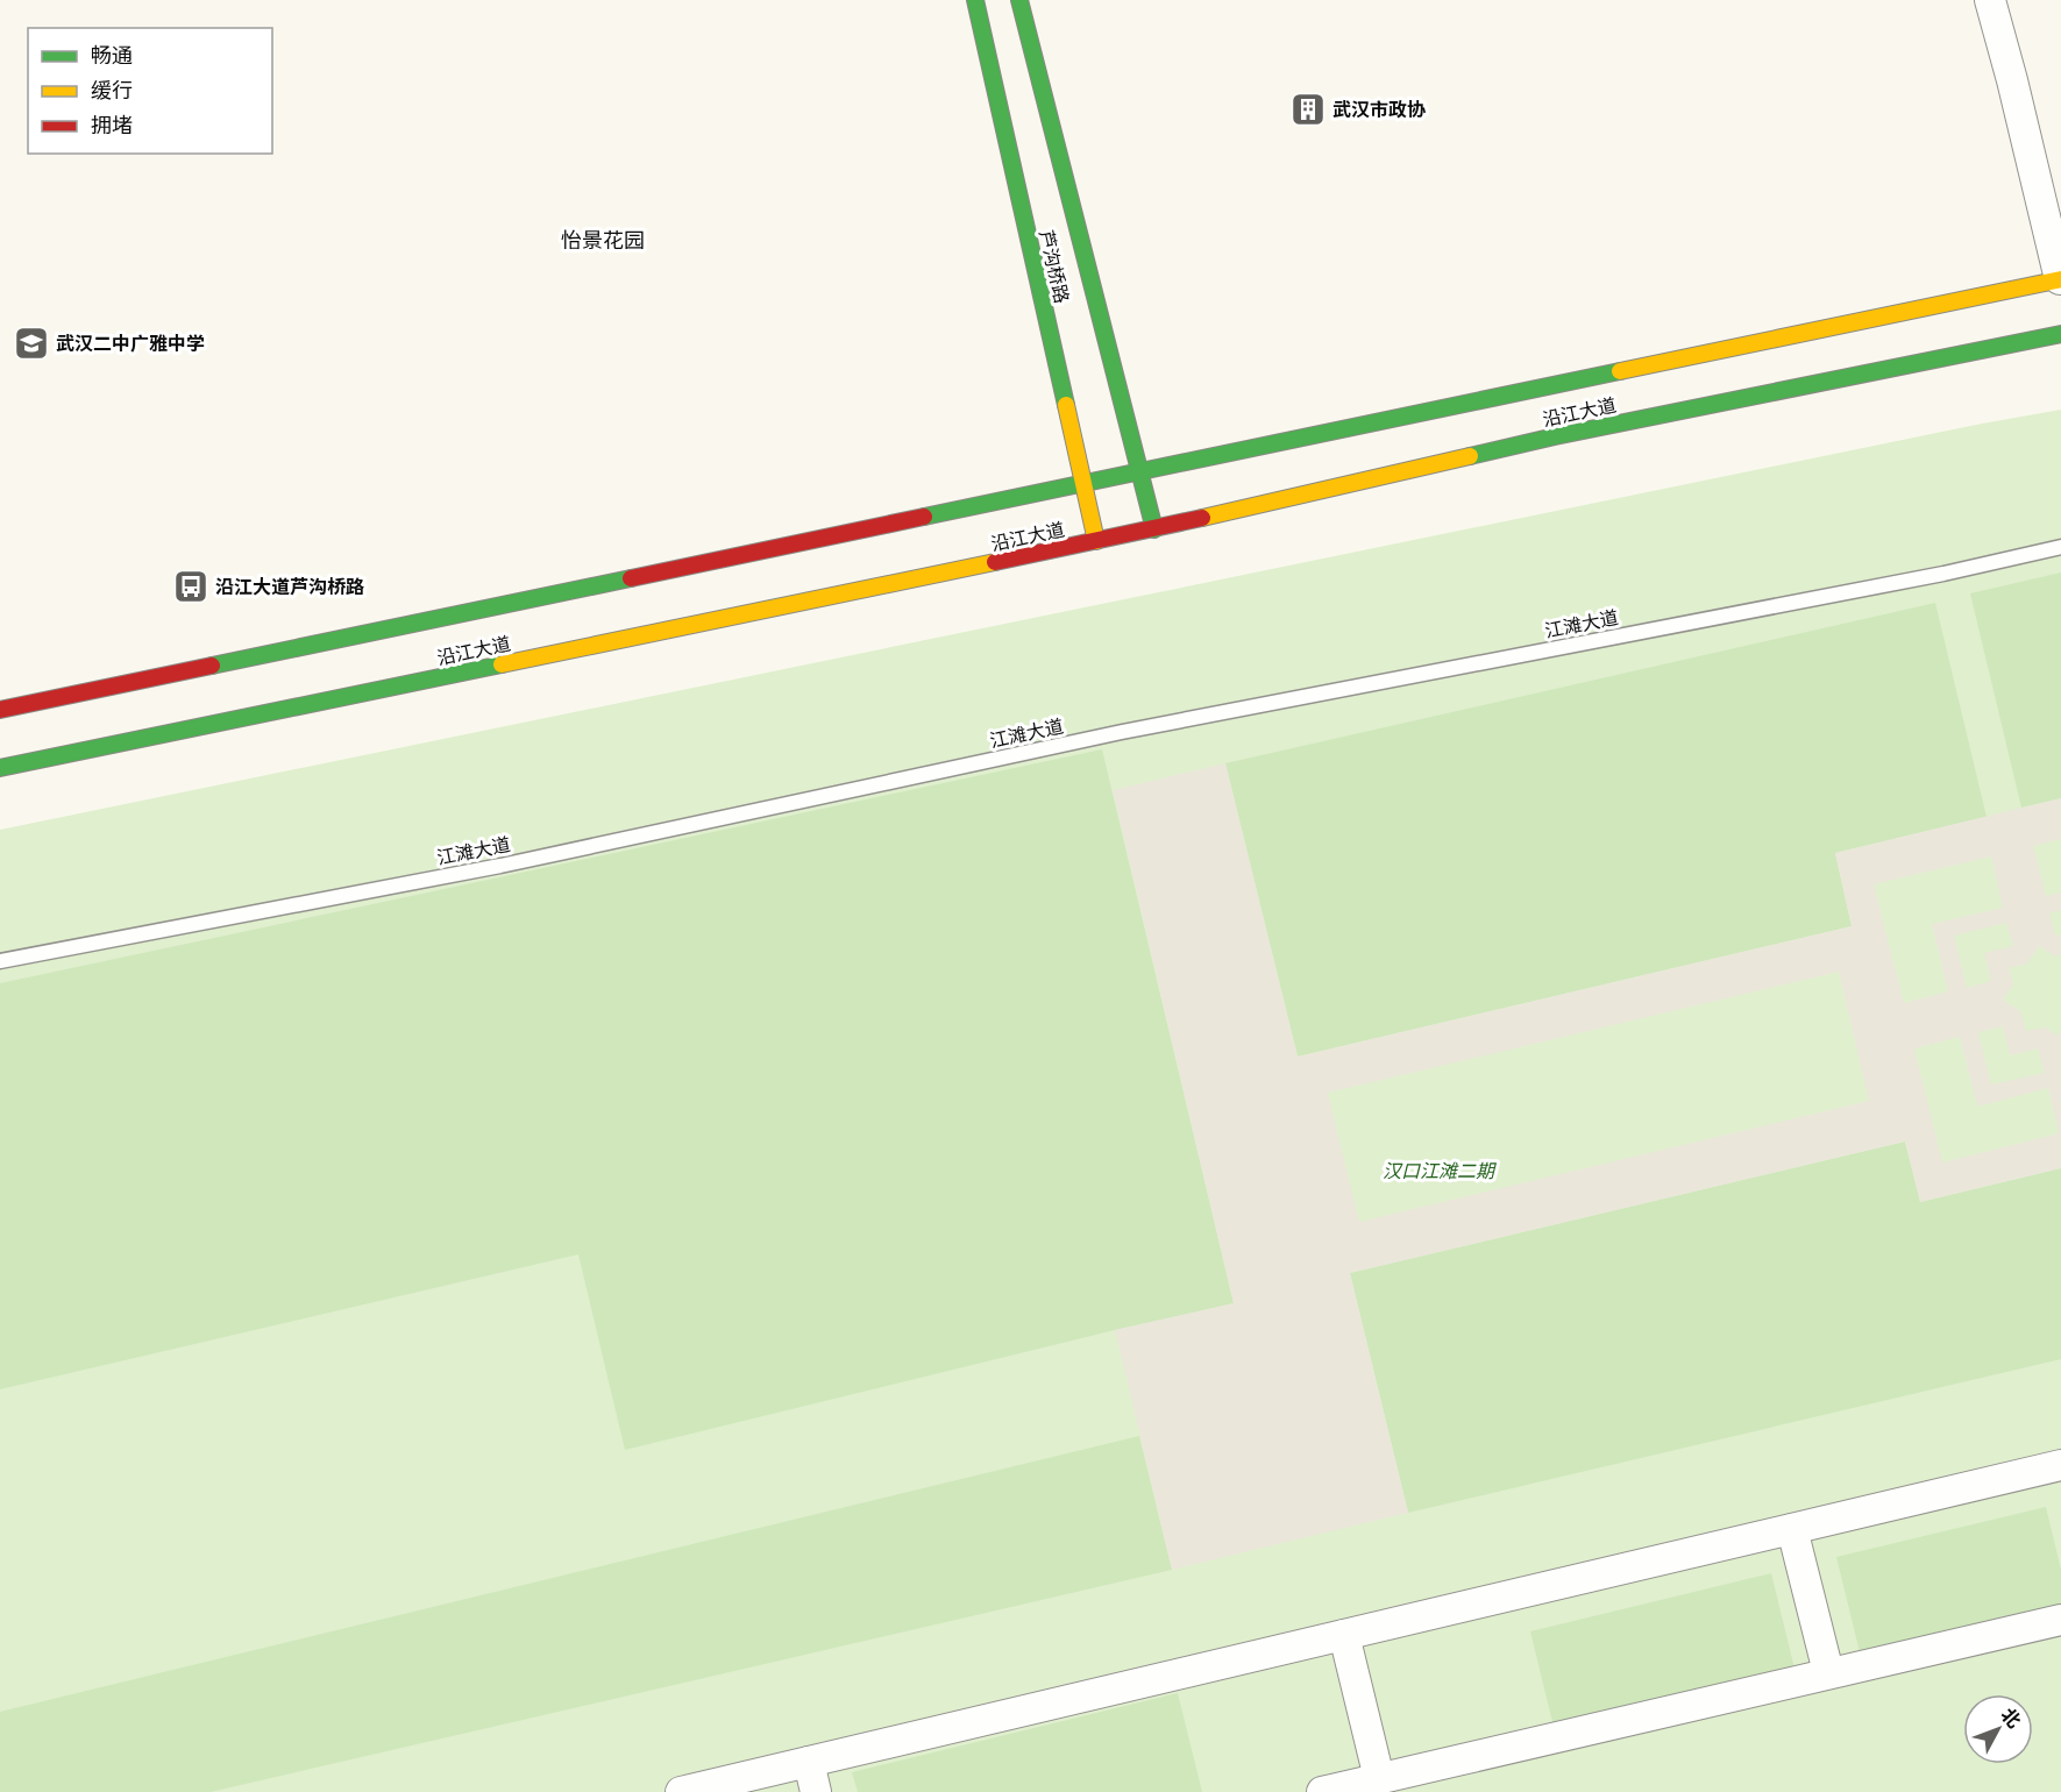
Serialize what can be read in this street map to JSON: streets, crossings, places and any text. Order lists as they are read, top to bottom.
{
  "streets": {
    "main road": ["芦沟桥路", "沿江大道"],
    "lane": ["江滩大道"]
  },
  "crossings": [
    ["芦沟桥路", "沿江大道"]
  ],
  "districts": ["怡景花园"],
  "parks": ["汉口江滩二期"],
  "places": {
    "building": ["武汉市政协"],
    "school or university": ["武汉二中广雅中学"],
    "bus stop": ["沿江大道芦沟桥路"]
  },
  "legend": ["畅通", "缓行", "拥堵"],
  "north": "top right"
}
